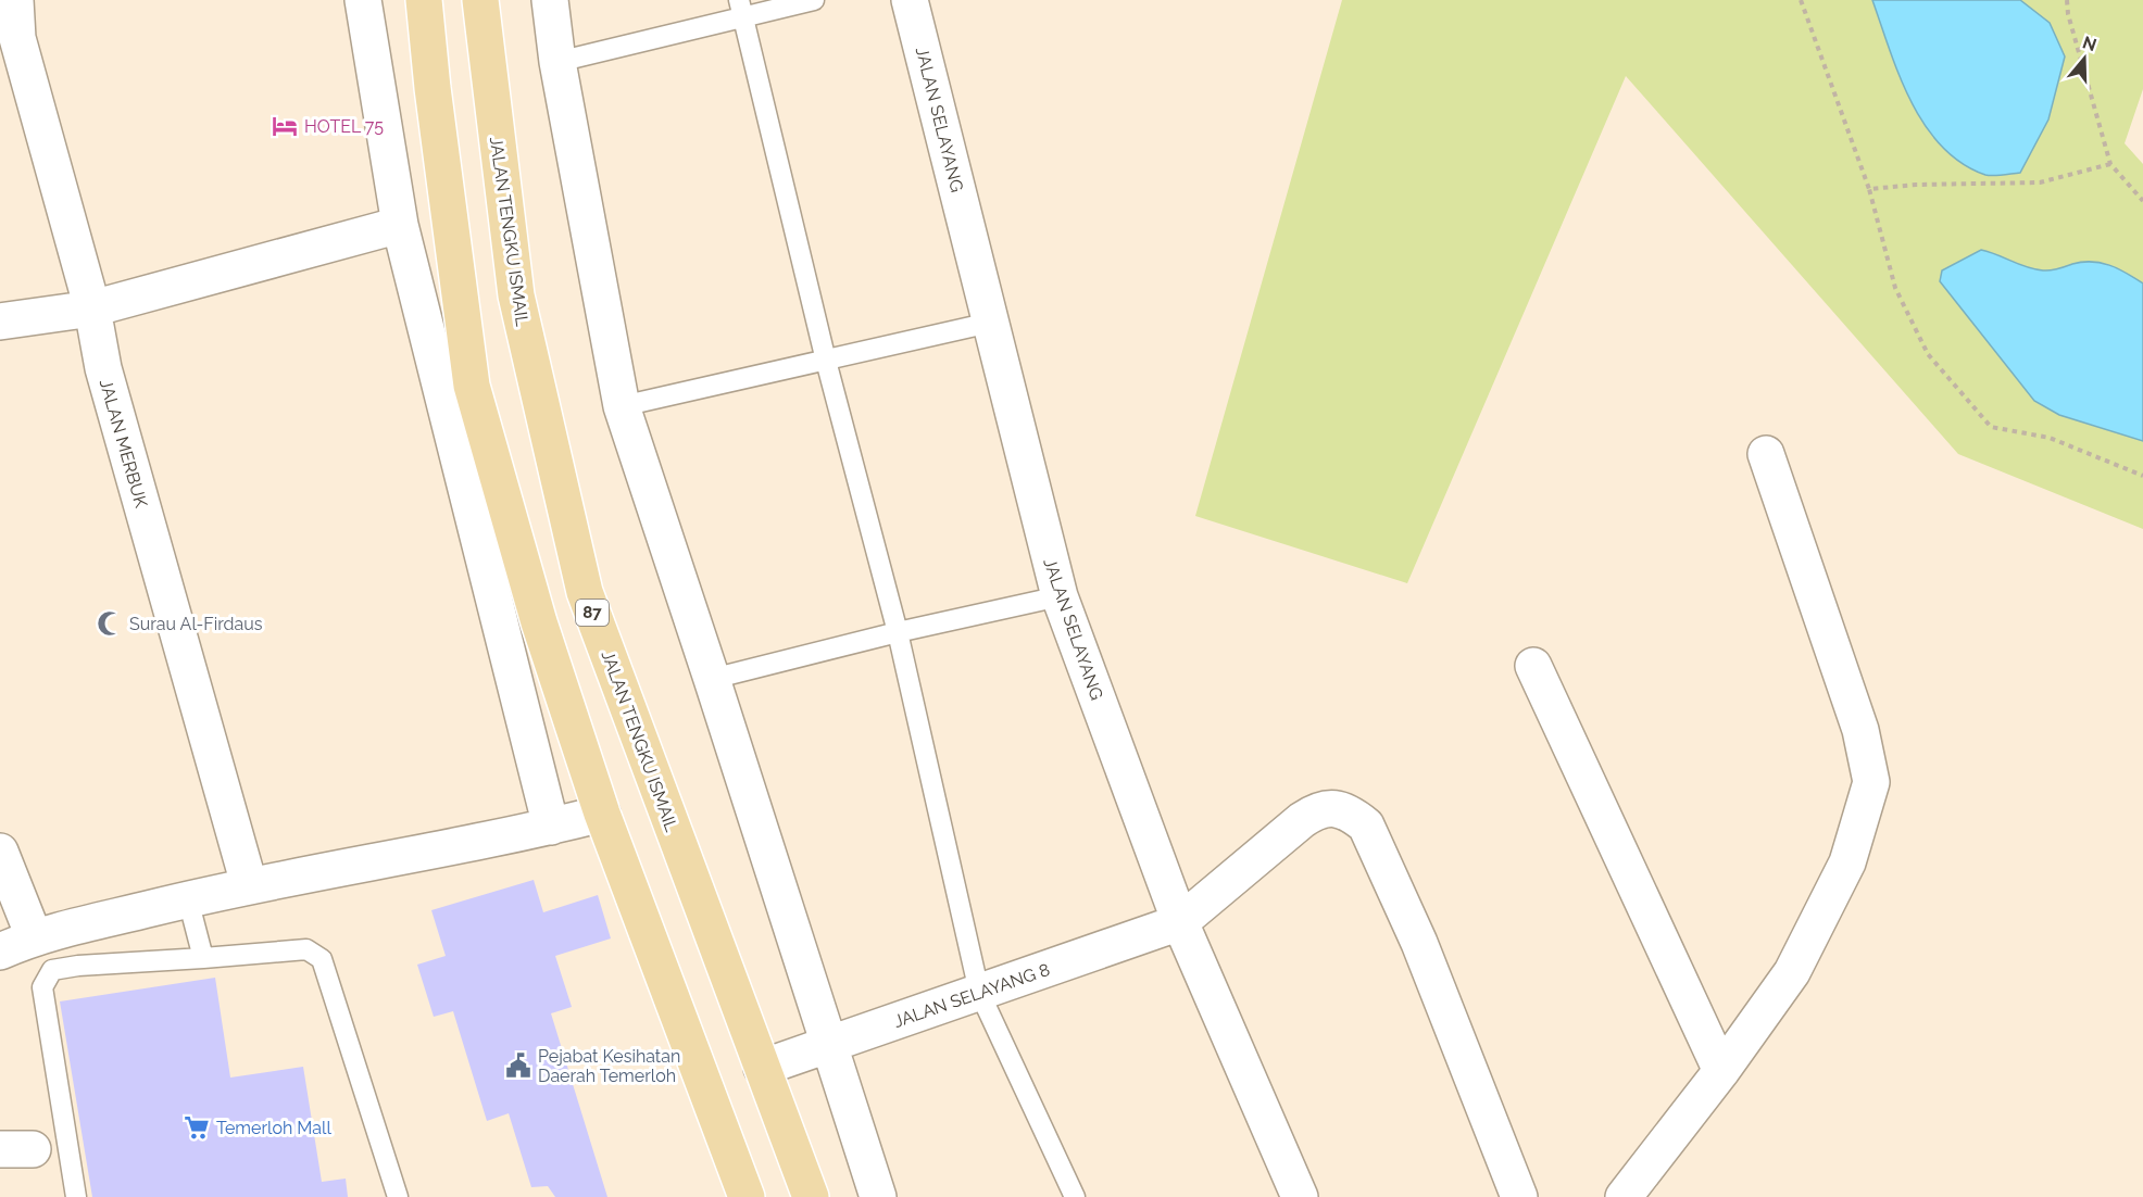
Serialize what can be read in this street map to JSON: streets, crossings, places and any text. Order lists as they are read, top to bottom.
{
  "streets": {
    "main road": ["JALAN TENGKU ISMAIL", "87"],
    "street": ["JALAN SELAYANG", "JALAN MERBUK", "JALAN SELAYANG 8"]
  },
  "crossings": [
    ["JALAN SELAYANG", "JALAN SELAYANG 8"],
    ["JALAN TENGKU ISMAIL", "JALAN SELAYANG 8"]
  ],
  "places": {
    "hotel": ["HOTEL 75"],
    "mosque": ["Surau Al-Firdaus"],
    "public building": ["Pejabat Kesihatan Daerah Temerloh"],
    "supermarket": ["Temerloh Mall"]
  },
  "north": "top"
}
